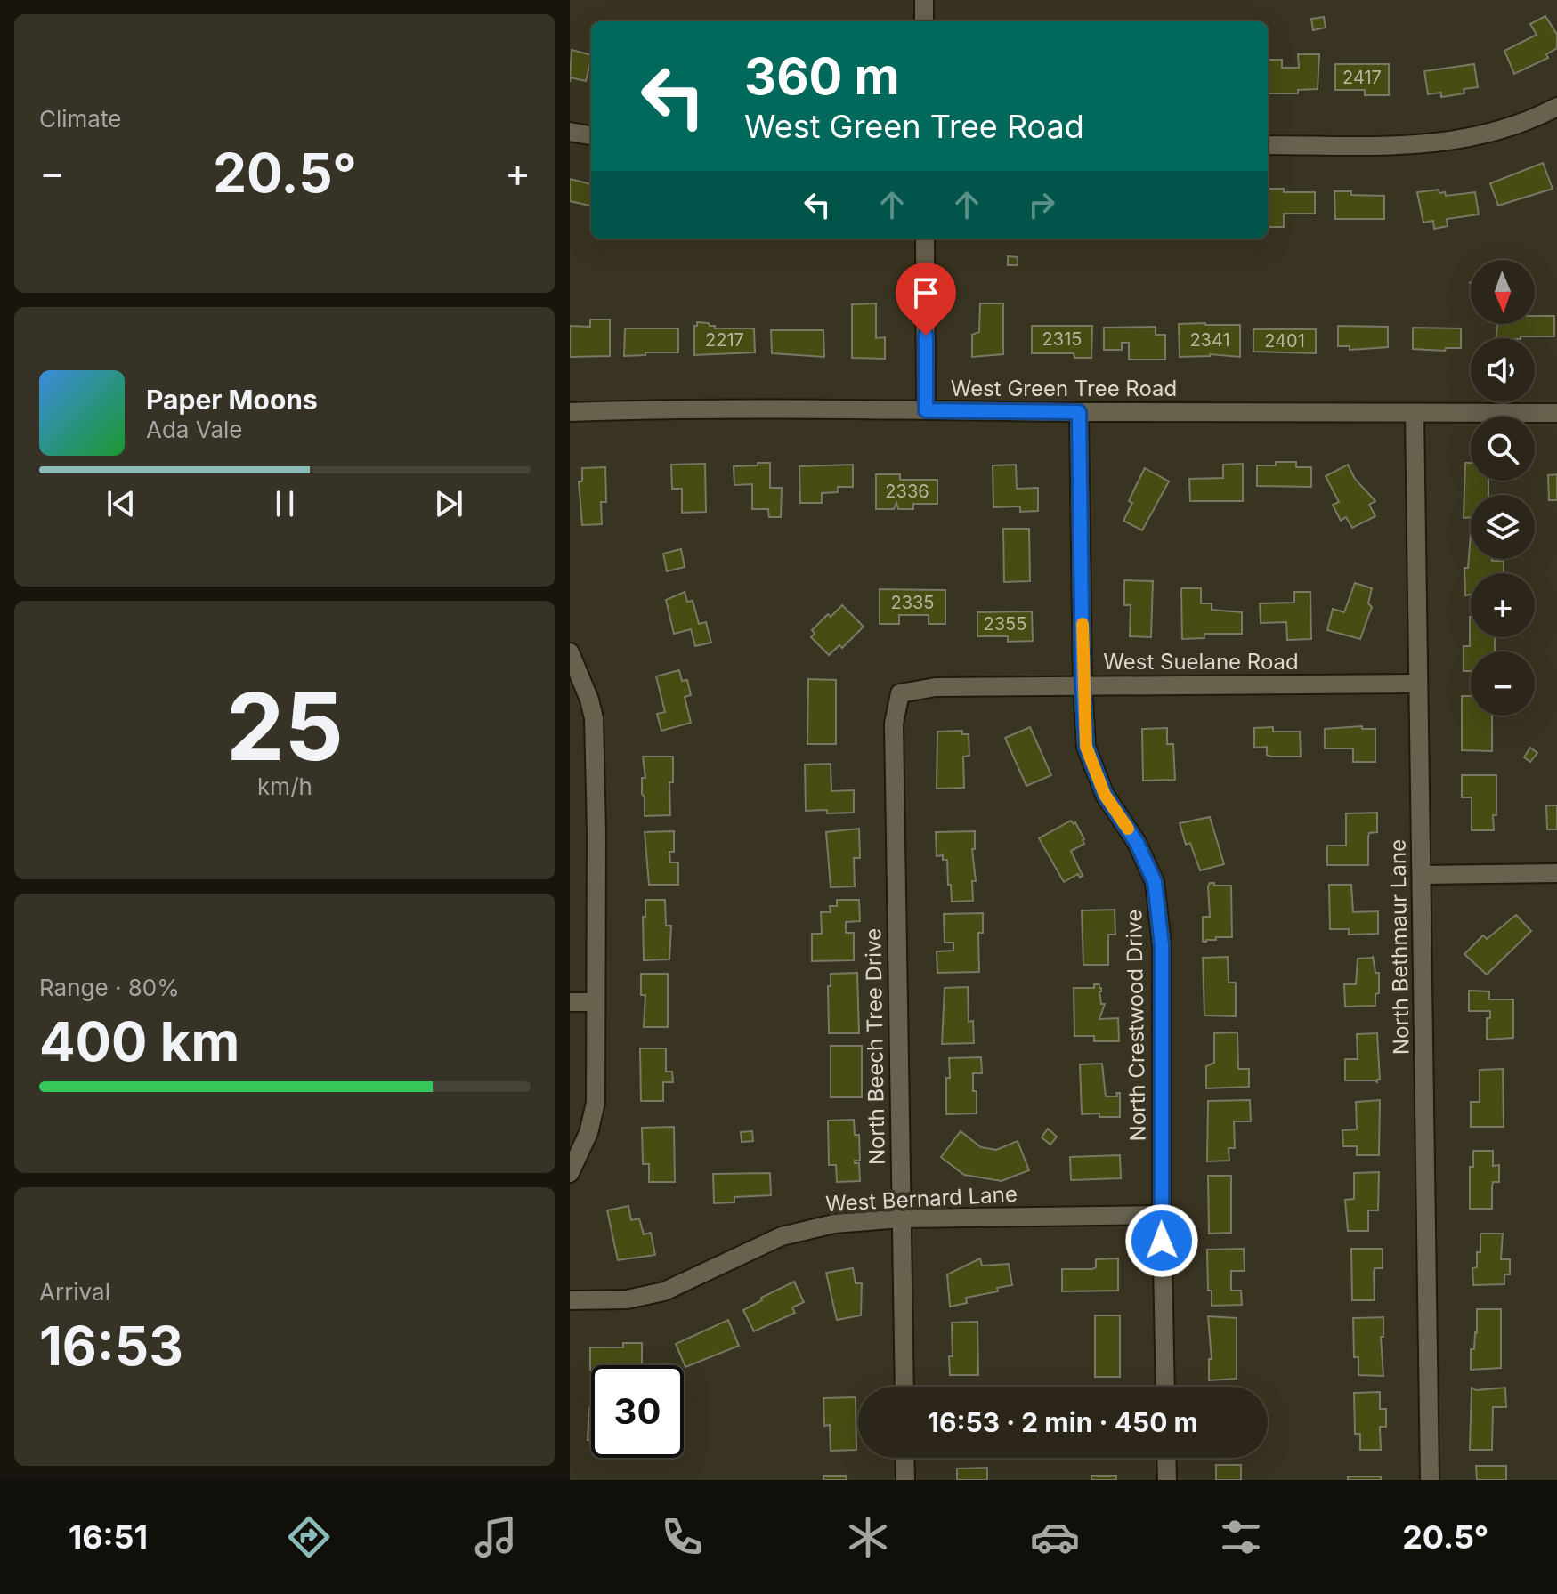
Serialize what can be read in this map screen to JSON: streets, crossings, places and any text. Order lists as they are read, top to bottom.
{
  "streets": {
    "street": [
      "West Green Tree Road",
      "West Suelane Road",
      "North Bethmaur Lane",
      "North Crestwood Drive",
      "North Beech Tree Drive",
      "West Bernard Lane"
    ]
  },
  "crossings": [
    ["West Green Tree Road", "North Bethmaur Lane"],
    ["West Green Tree Road", "North Crestwood Drive"],
    ["West Suelane Road", "North Bethmaur Lane"],
    ["West Suelane Road", "North Crestwood Drive"],
    ["West Suelane Road", "North Beech Tree Drive"],
    ["North Crestwood Drive", "West Bernard Lane"],
    ["North Beech Tree Drive", "West Bernard Lane"]
  ],
  "house_numbers": [
    "2417",
    "2315",
    "2217",
    "2341",
    "2401",
    "2336",
    "2335",
    "2355"
  ],
  "north": "bottom",
  "page": {
    "tile": [
      "Climate",
      ["25", "km/h"],
      ["Range · 80%", "400 km"],
      ["Arrival", "16:53"]
    ],
    "turn": ["360 m", "West Green Tree Road"],
    "heat": ["−", "20.5°", "+"],
    "map_buttons": ["+", "−"],
    "song": ["Paper Moons", "Ada Vale"],
    "limit": "30",
    "trip": "16:53 · 2 min · 450 m",
    "tabs": ["16:51", "20.5°"]
  }
}
